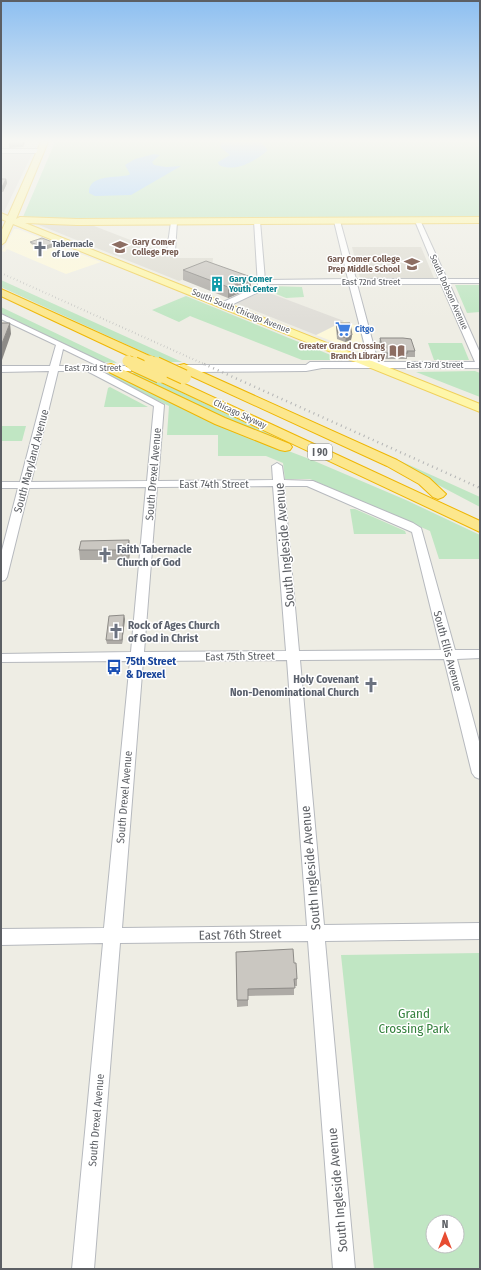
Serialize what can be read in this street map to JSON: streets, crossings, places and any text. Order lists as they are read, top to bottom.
{
  "streets": {
    "highway": ["Chicago Skyway", "I 90"],
    "main road": ["South South Chicago Avenue"],
    "street": [
      "East 72nd Street",
      "South Dobson Avenue",
      "East 73rd Street",
      "South Maryland Avenue",
      "South Drexel Avenue",
      "East 74th Street",
      "South Ingleside Avenue",
      "South Ellis Avenue",
      "East 75th Street",
      "East 76th Street"
    ]
  },
  "crossings": [
    ["East 72nd Street", "South Dobson Avenue"],
    ["South Dobson Avenue", "East 73rd Street"],
    ["South South Chicago Avenue", "East 73rd Street"],
    ["East 73rd Street", "Chicago Skyway"],
    ["East 73rd Street", "South Maryland Avenue"],
    ["East 73rd Street", "South Drexel Avenue"],
    ["South Maryland Avenue", "East 74th Street"],
    ["South Drexel Avenue", "East 74th Street"],
    ["South Drexel Avenue", "East 75th Street"],
    ["South Drexel Avenue", "East 76th Street"],
    ["East 74th Street", "South Ingleside Avenue"],
    ["East 74th Street", "South Ellis Avenue"],
    ["South Ingleside Avenue", "East 75th Street"],
    ["South Ingleside Avenue", "East 76th Street"],
    ["South Ellis Avenue", "East 75th Street"]
  ],
  "parks": ["Grand Crossing Park"],
  "places": {
    "school or university": ["Gary Comer College Prep", "Gary Comer College Prep Middle School"],
    "church": [
      "Tabernacle of Love",
      "Faith Tabernacle Church of God",
      "Rock of Ages Church of God in Christ",
      "Holy Covenant Non-Denominational Church"
    ],
    "building": ["Gary Comer Youth Center"],
    "supermarket": ["Citgo"],
    "library": ["Greater Grand Crossing Branch Library"],
    "bus stop": ["75th Street & Drexel"]
  },
  "north": "top"
}
